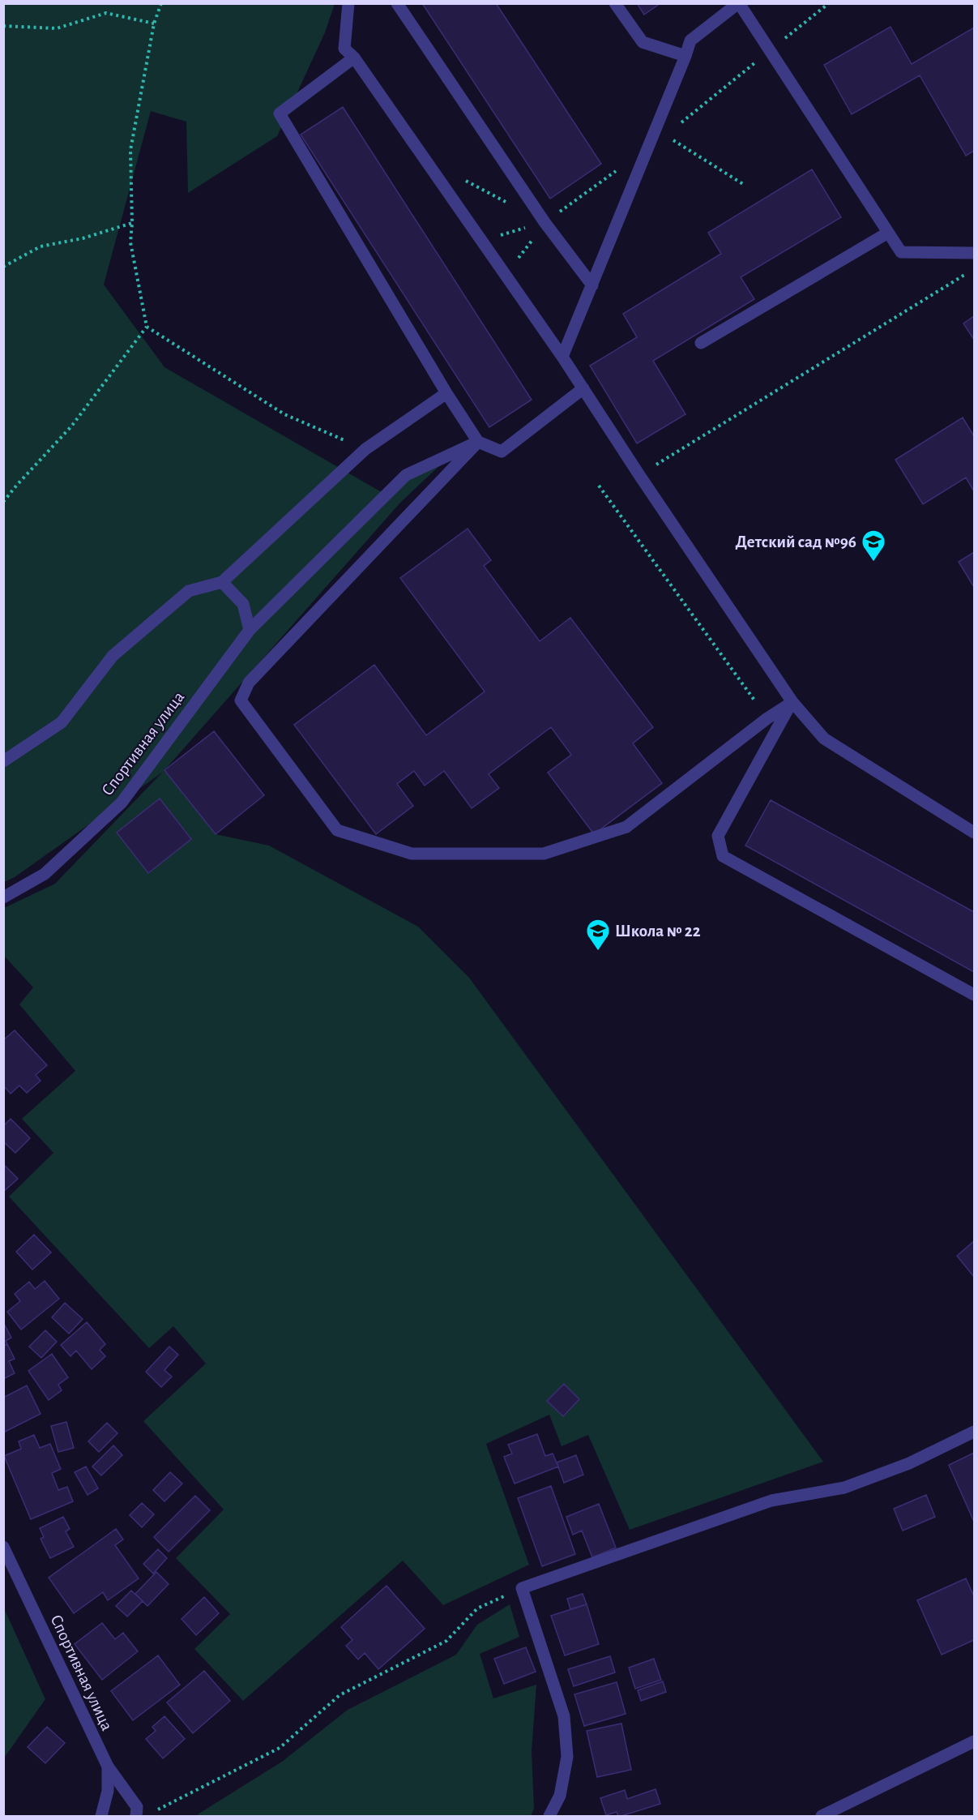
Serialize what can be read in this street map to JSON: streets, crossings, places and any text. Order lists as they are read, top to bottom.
{
  "streets": {
    "street": ["Спортивная улица"]
  },
  "places": {
    "school or university": ["Детский сад №96", "Школа № 22"]
  }
}
